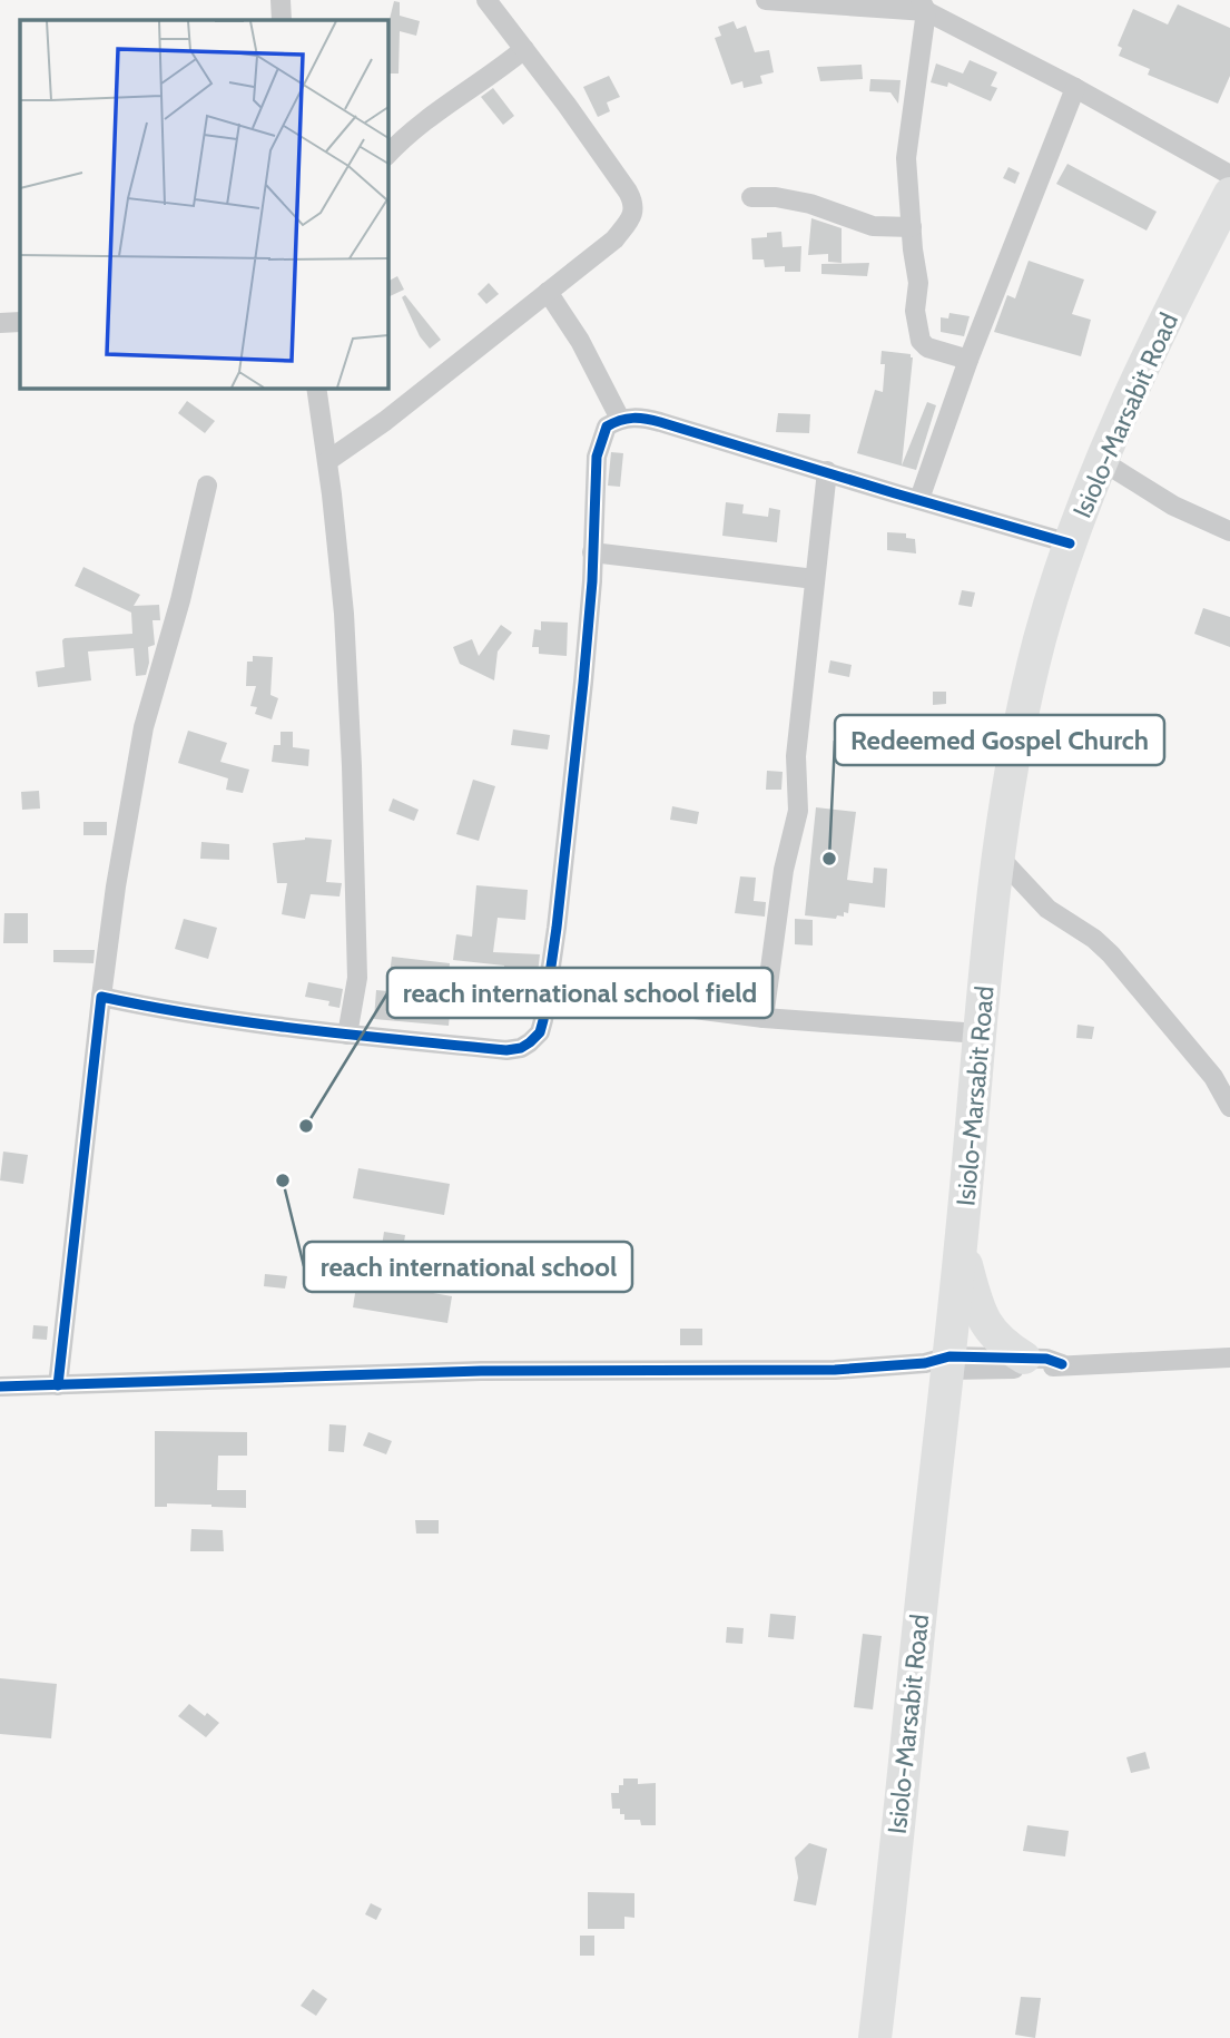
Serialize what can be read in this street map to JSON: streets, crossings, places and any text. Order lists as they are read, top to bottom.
{
  "streets": {
    "highway": ["Isiolo-Marsabit Road"]
  },
  "places": ["Redeemed Gospel Church", "reach international school field", "reach international school"]
}
